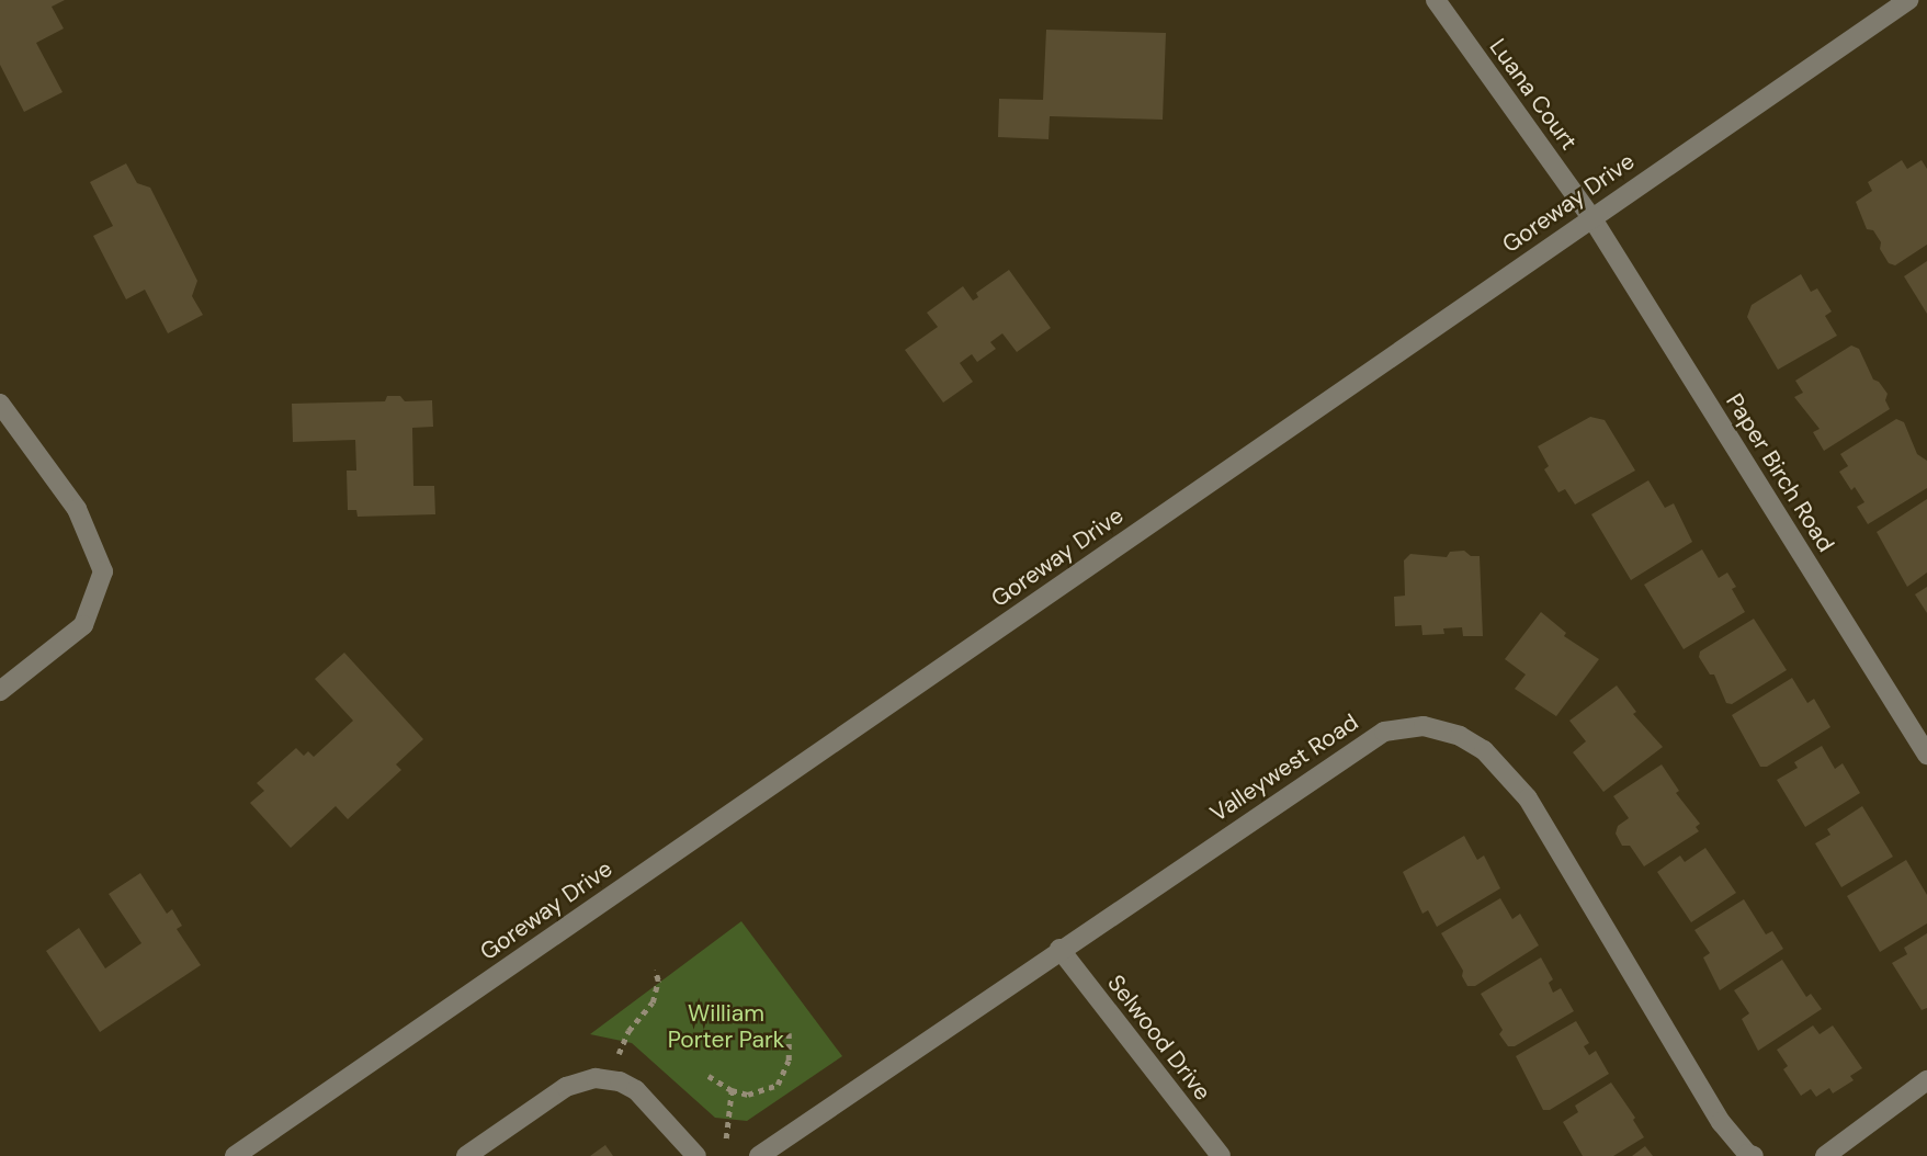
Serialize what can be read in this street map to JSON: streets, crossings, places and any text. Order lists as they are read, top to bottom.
{
  "streets": {
    "street": [
      "Luana Court",
      "Goreway Drive",
      "Paper Birch Road",
      "Valleywest Road",
      "Selwood Drive"
    ]
  },
  "crossings": [
    ["Luana Court", "Goreway Drive"],
    ["Luana Court", "Paper Birch Road"],
    ["Goreway Drive", "Paper Birch Road"],
    ["Valleywest Road", "Selwood Drive"]
  ],
  "parks": ["William Porter Park"]
}
